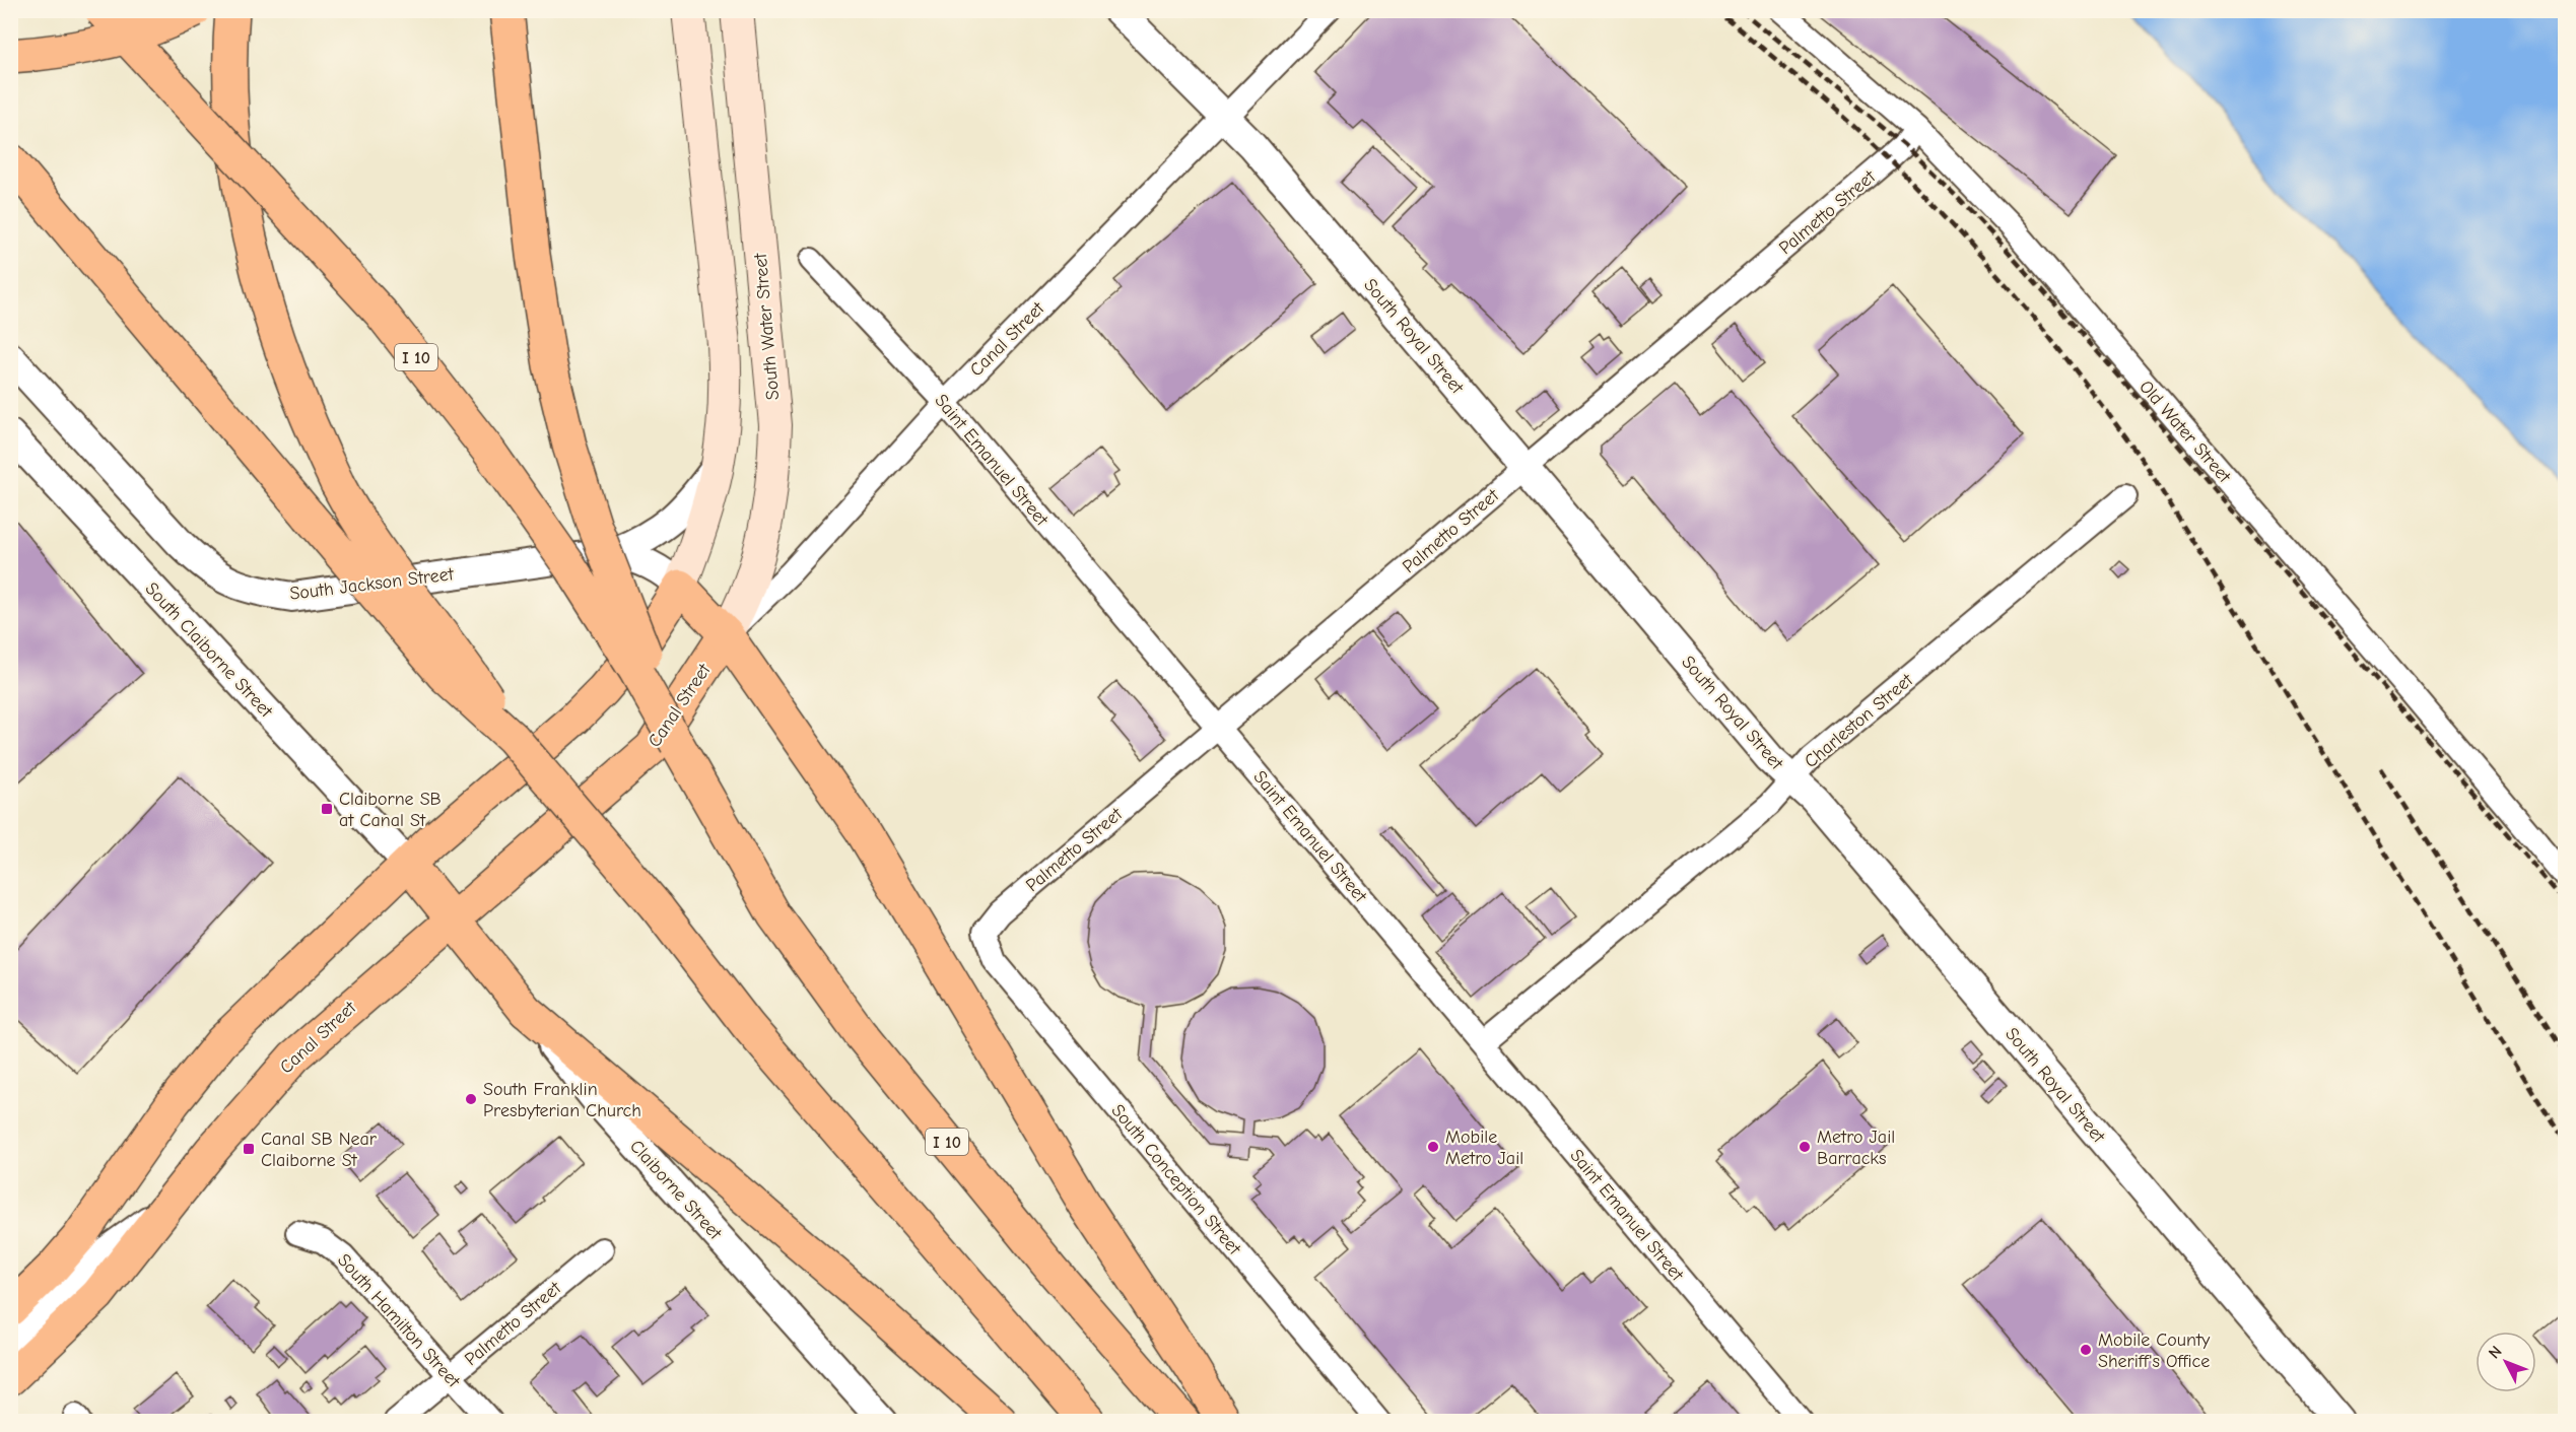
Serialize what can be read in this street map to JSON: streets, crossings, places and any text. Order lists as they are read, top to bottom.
{
  "streets": {
    "main road": [
      "South Water Street",
      "Canal Street",
      "I 10",
      "South Jackson Street",
      "Claiborne Street"
    ],
    "street": [
      "Palmetto Street",
      "South Royal Street",
      "Old Water Street",
      "Saint Emanuel Street",
      "South Claiborne Street",
      "Charleston Street",
      "South Conception Street",
      "South Hamilton Street"
    ]
  },
  "crossings": [
    ["Palmetto Street", "South Royal Street"],
    ["Palmetto Street", "Old Water Street"],
    ["Palmetto Street", "Saint Emanuel Street"],
    ["Palmetto Street", "South Conception Street"],
    ["Palmetto Street", "South Hamilton Street"],
    ["South Water Street", "Canal Street"],
    ["South Water Street", "South Jackson Street"],
    ["South Royal Street", "Canal Street"],
    ["South Royal Street", "Charleston Street"],
    ["Canal Street", "Saint Emanuel Street"],
    ["Canal Street", "South Jackson Street"],
    ["Canal Street", "Claiborne Street"],
    ["Saint Emanuel Street", "Charleston Street"],
    ["South Claiborne Street", "Claiborne Street"]
  ],
  "places": {
    "transit": ["Claiborne SB at Canal St", "Canal SB Near Claiborne St"],
    "other": [
      "South Franklin Presbyterian Church",
      "Mobile Metro Jail",
      "Metro Jail Barracks",
      "Mobile County Sheriff's Office"
    ]
  },
  "north": "top left"
}
